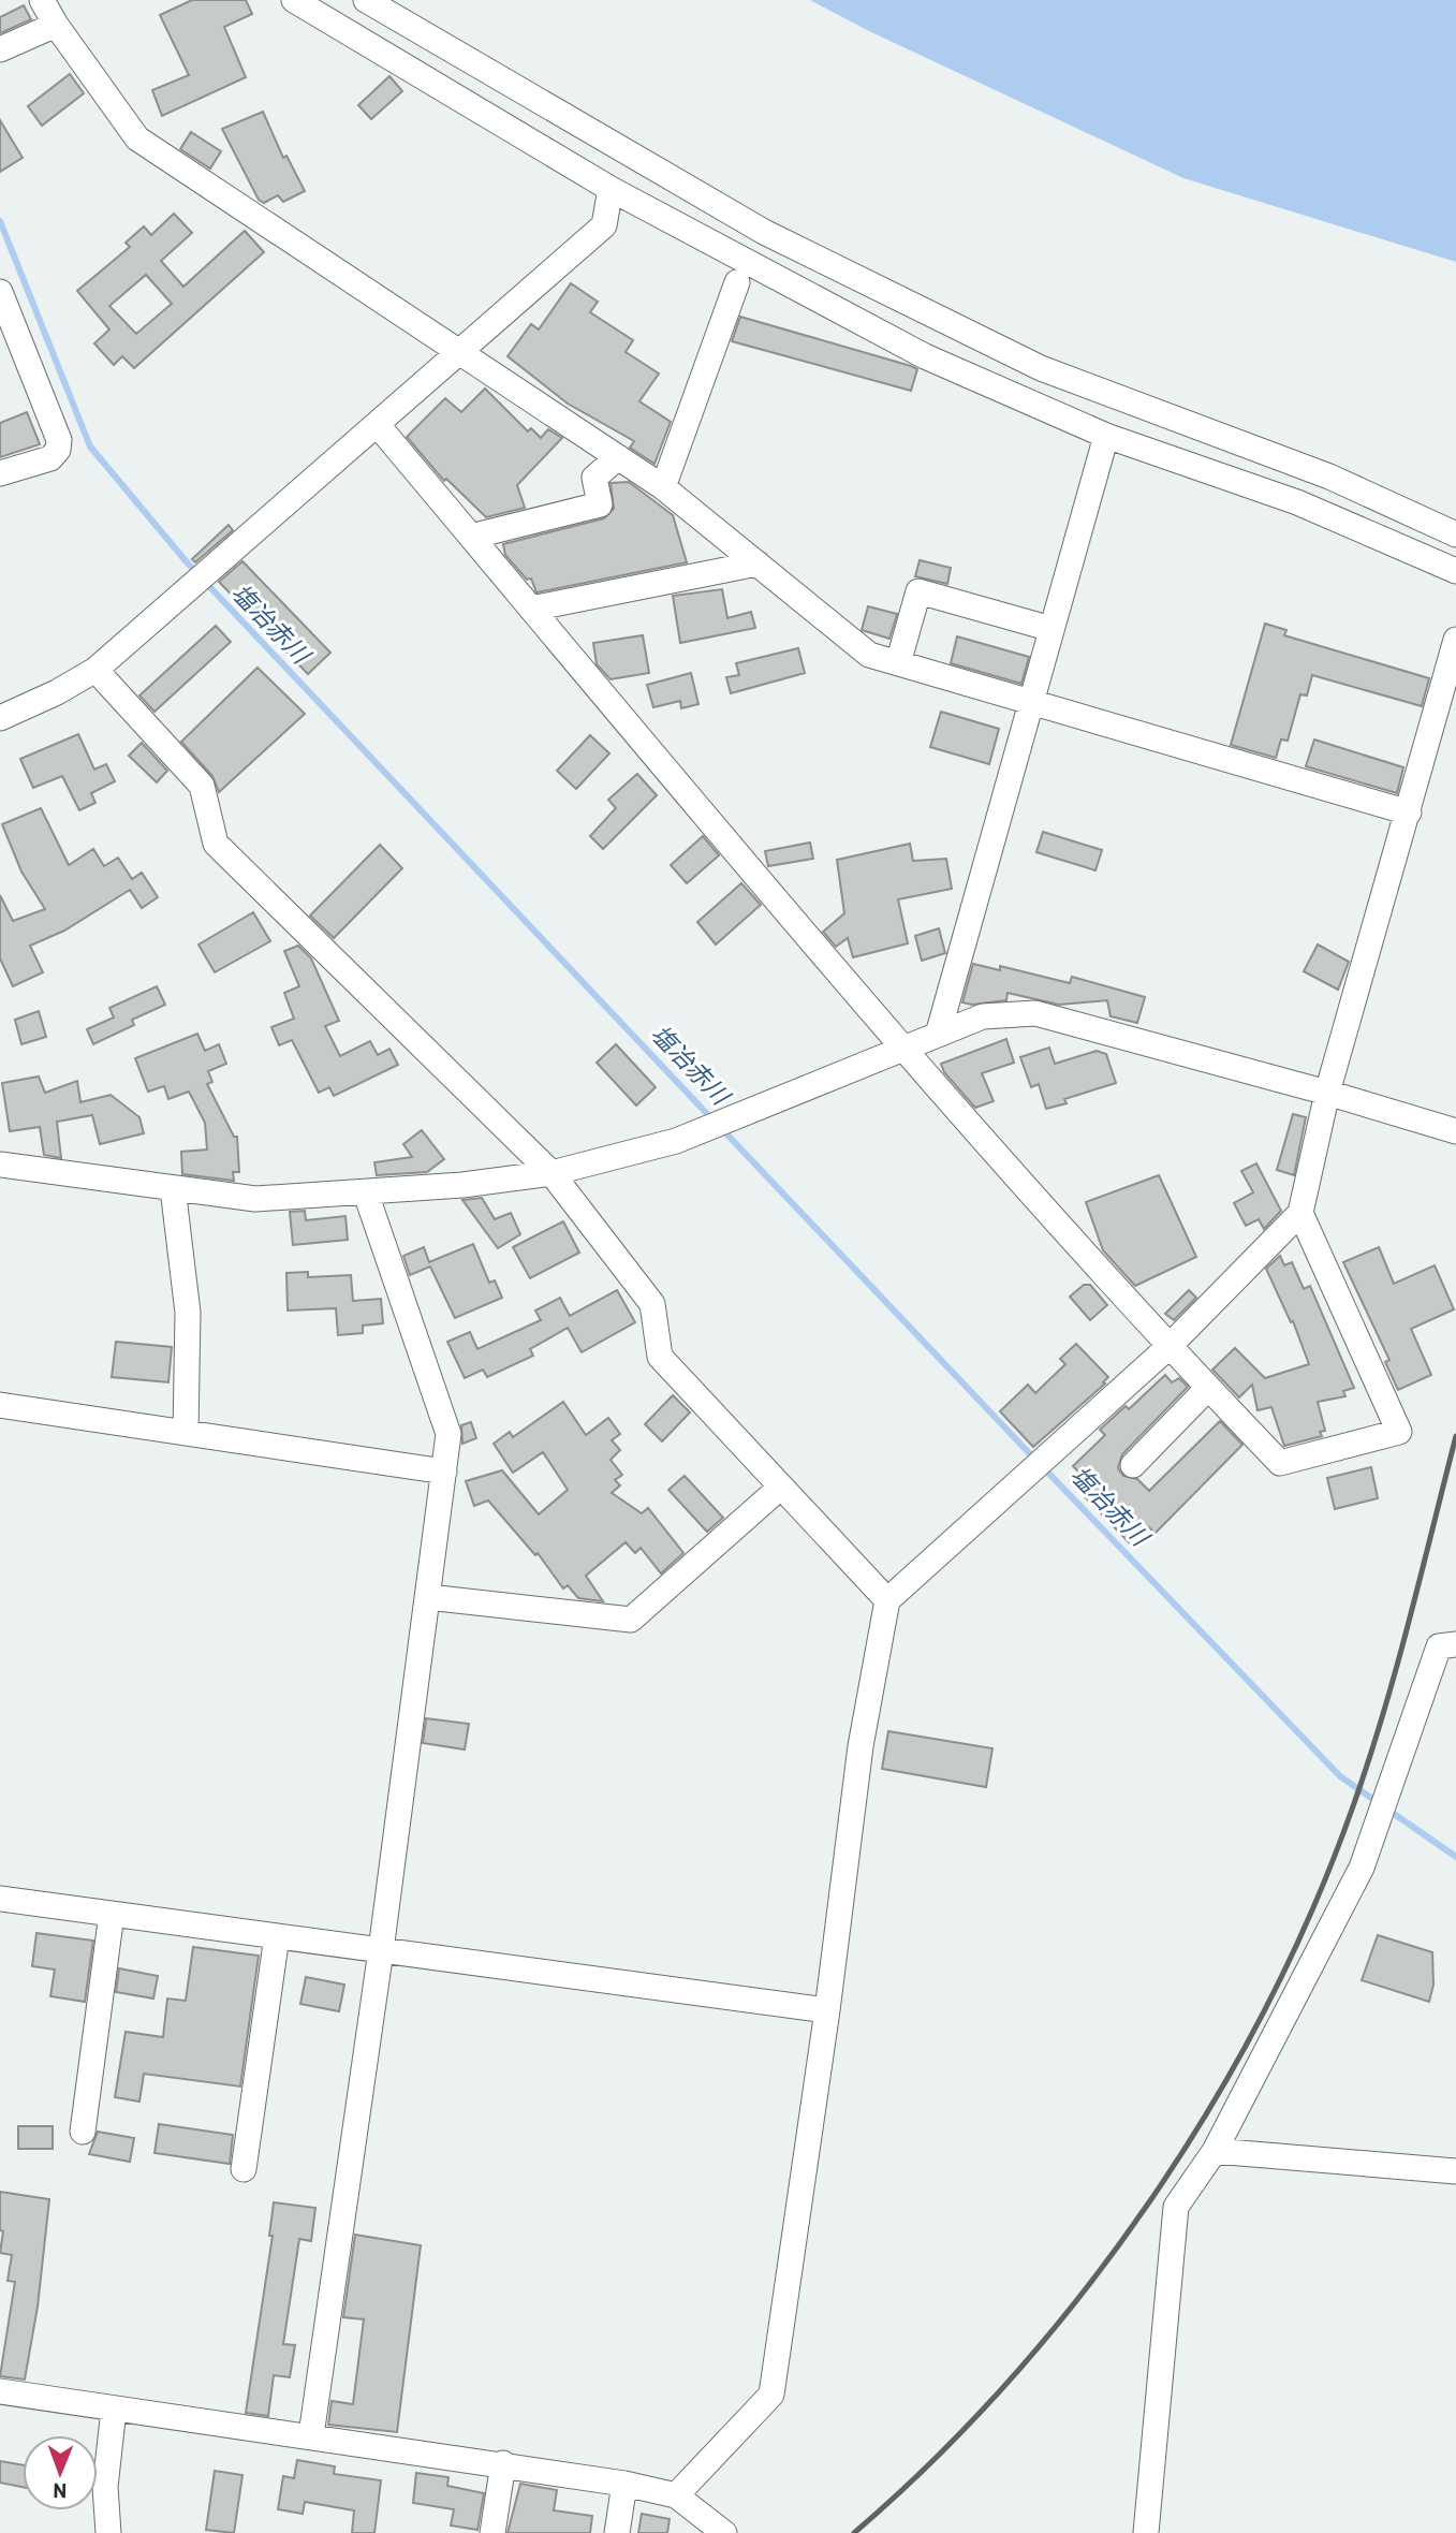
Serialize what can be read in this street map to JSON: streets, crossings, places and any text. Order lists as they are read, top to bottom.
{
  "water": ["塩冶赤川"],
  "north": "bottom"
}
